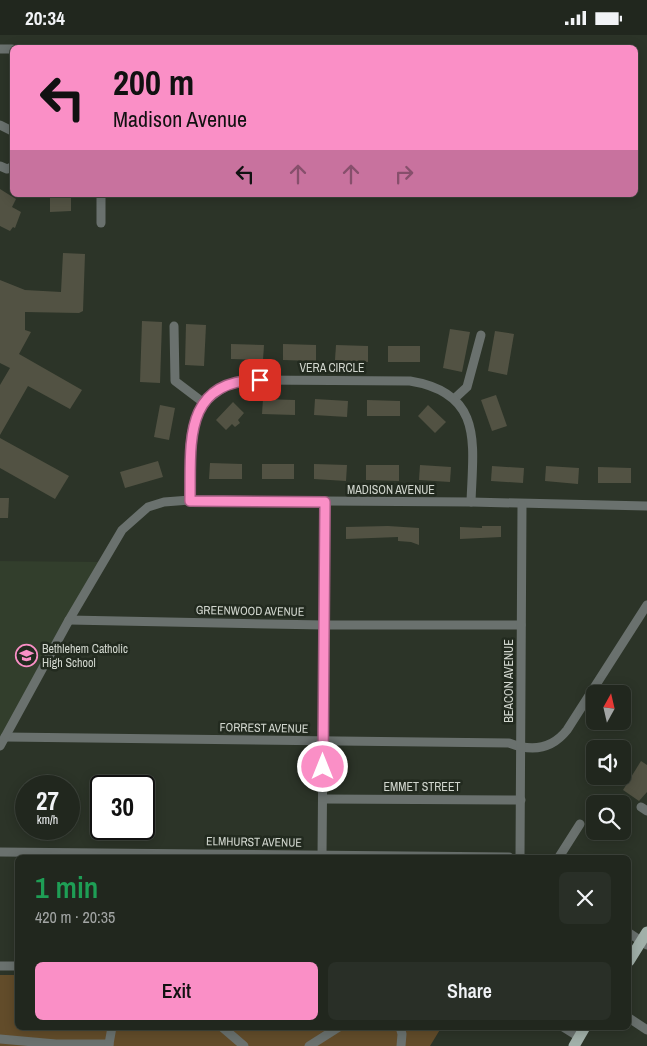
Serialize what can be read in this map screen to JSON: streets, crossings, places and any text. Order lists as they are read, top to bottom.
{
  "streets": {
    "street": [
      "VERA CIRCLE",
      "MADISON AVENUE",
      "GREENWOOD AVENUE",
      "BEACON AVENUE",
      "FORREST AVENUE",
      "EMMET STREET",
      "ELMHURST AVENUE"
    ]
  },
  "crossings": [
    ["VERA CIRCLE", "MADISON AVENUE"],
    ["MADISON AVENUE", "GREENWOOD AVENUE"],
    ["MADISON AVENUE", "BEACON AVENUE"],
    ["MADISON AVENUE", "FORREST AVENUE"],
    ["GREENWOOD AVENUE", "BEACON AVENUE"],
    ["BEACON AVENUE", "FORREST AVENUE"],
    ["BEACON AVENUE", "EMMET STREET"]
  ],
  "places": {
    "school or university": ["Bethlehem Catholic High School"]
  },
  "north": "top",
  "page": {
    "status": "20:34",
    "turn": ["200 m", "Madison Avenue"],
    "speed": "27 km/h",
    "limit": "30",
    "heading": ["1 min", "420 m · 20:35"],
    "buttons": ["Exit", "Share"]
  }
}
